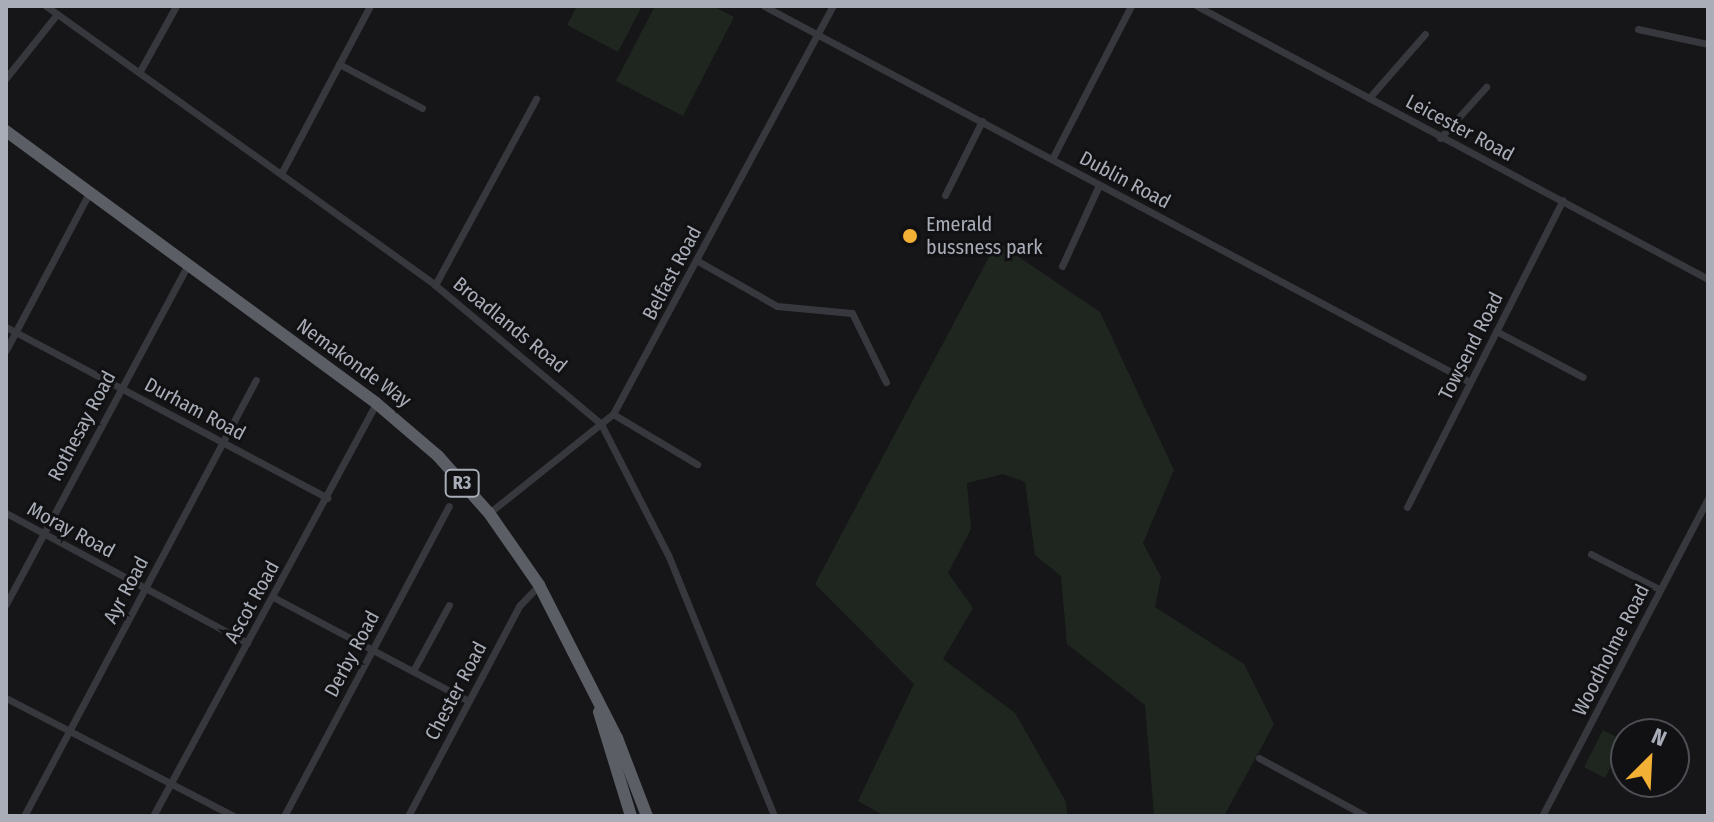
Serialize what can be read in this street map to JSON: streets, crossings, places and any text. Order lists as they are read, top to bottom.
{
  "streets": {
    "highway": ["Nemakonde Way", "R3"],
    "street": [
      "Leicester Road",
      "Dublin Road",
      "Belfast Road",
      "Broadlands Road",
      "Towsend Road",
      "Durham Road",
      "Rothesay Road",
      "Moray Road",
      "Ayr Road",
      "Ascot Road",
      "Woodholme Road",
      "Derby Road",
      "Chester Road"
    ]
  },
  "crossings": [
    ["Leicester Road", "Towsend Road"],
    ["Dublin Road", "Belfast Road"],
    ["Dublin Road", "Towsend Road"],
    ["Belfast Road", "Broadlands Road"],
    ["Belfast Road", "Nemakonde Way"],
    ["Nemakonde Way", "Rothesay Road"],
    ["Nemakonde Way", "Ascot Road"],
    ["Nemakonde Way", "Chester Road"],
    ["Durham Road", "Rothesay Road"],
    ["Durham Road", "Ayr Road"],
    ["Durham Road", "Ascot Road"],
    ["Rothesay Road", "Moray Road"],
    ["Moray Road", "Ayr Road"],
    ["Moray Road", "Ascot Road"]
  ],
  "places": ["Emerald bussness park"],
  "north": "top right"
}
